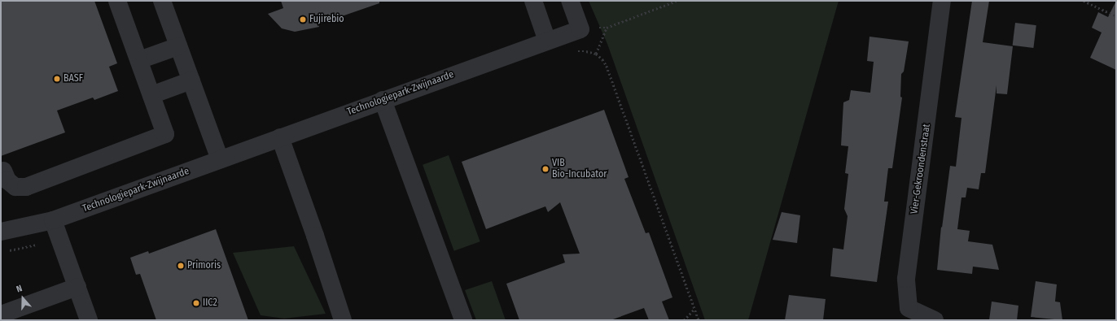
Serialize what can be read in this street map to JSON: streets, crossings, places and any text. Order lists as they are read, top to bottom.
{
  "streets": {
    "street": ["Technologiepark-Zwijnaarde", "Vier-Gekroondenstraat"]
  },
  "places": [
    "Fujirebio",
    "BASF",
    "VIB Bio-Incubator",
    "Primoris",
    "IIC2"
  ],
  "north": "top"
}
